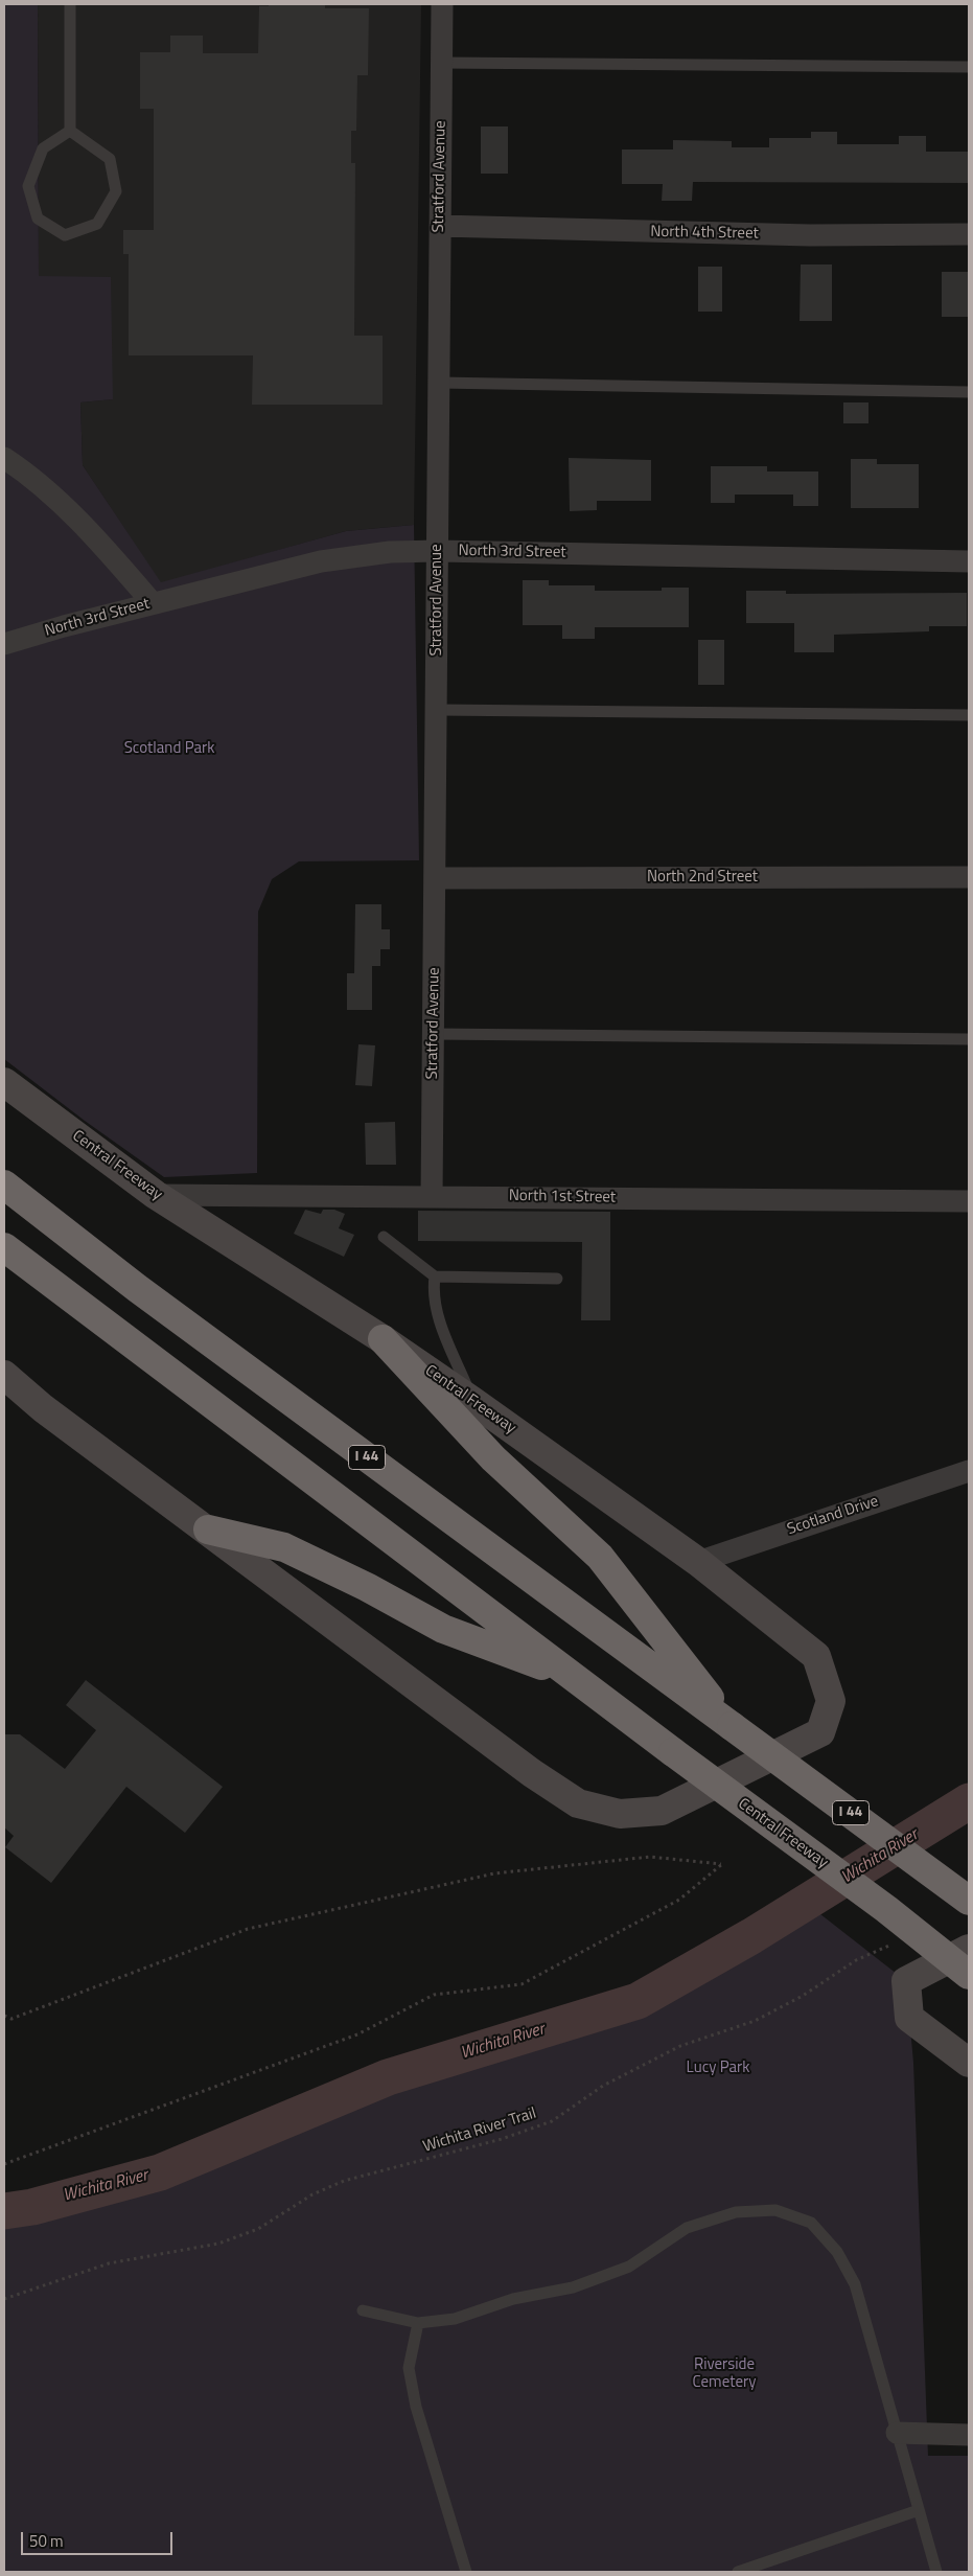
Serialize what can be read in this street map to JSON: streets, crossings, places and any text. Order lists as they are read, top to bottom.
{
  "streets": {
    "highway": ["Central Freeway", "I 44"],
    "street": [
      "Stratford Avenue",
      "North 4th Street",
      "North 3rd Street",
      "North 2nd Street",
      "North 1st Street",
      "Scotland Drive"
    ],
    "path": ["Wichita River Trail"]
  },
  "crossings": [
    ["Stratford Avenue", "North 4th Street"],
    ["Stratford Avenue", "North 3rd Street"],
    ["Stratford Avenue", "North 2nd Street"],
    ["Stratford Avenue", "North 1st Street"],
    ["Central Freeway", "North 1st Street"],
    ["Central Freeway", "Scotland Drive"]
  ],
  "water": ["Wichita River"],
  "parks": ["Scotland Park", "Lucy Park", "Riverside Cemetery"],
  "scale_bar": "50 m"
}
